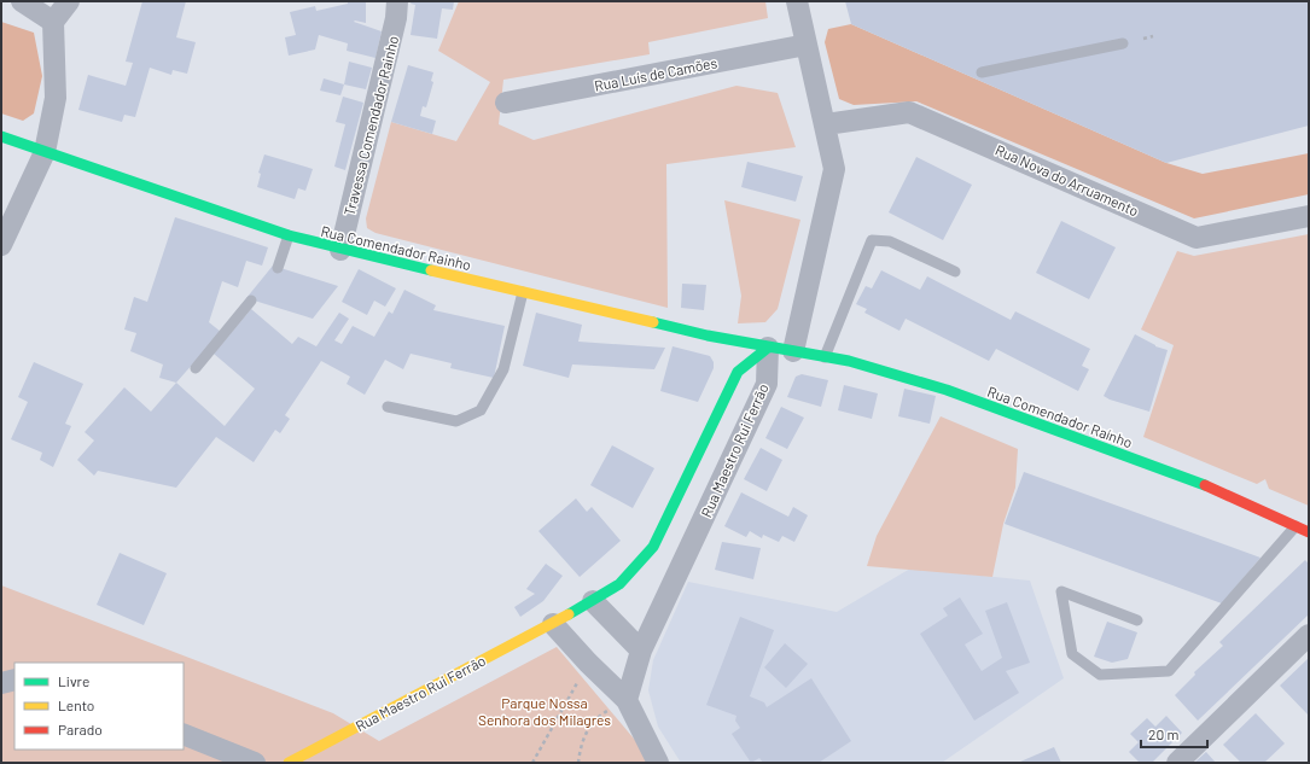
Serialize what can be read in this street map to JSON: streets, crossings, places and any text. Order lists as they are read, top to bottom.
{
  "streets": {
    "street": [
      "Rua Luís de Camões",
      "Travessa Comendador Rainho",
      "Rua Nova do Arruamento",
      "Rua Comendador Rainho",
      "Rua Comendador Raínho",
      "Rua Maestro Rui Ferrão"
    ]
  },
  "crossings": [
    ["Travessa Comendador Rainho", "Rua Comendador Rainho"],
    ["Rua Comendador Rainho", "Rua Comendador Raínho"],
    ["Rua Comendador Rainho", "Rua Maestro Rui Ferrão"]
  ],
  "parks": ["Parque Nossa Senhora dos Milagres"],
  "legend": ["Livre", "Lento", "Parado"],
  "scale_bar": "20 m"
}
